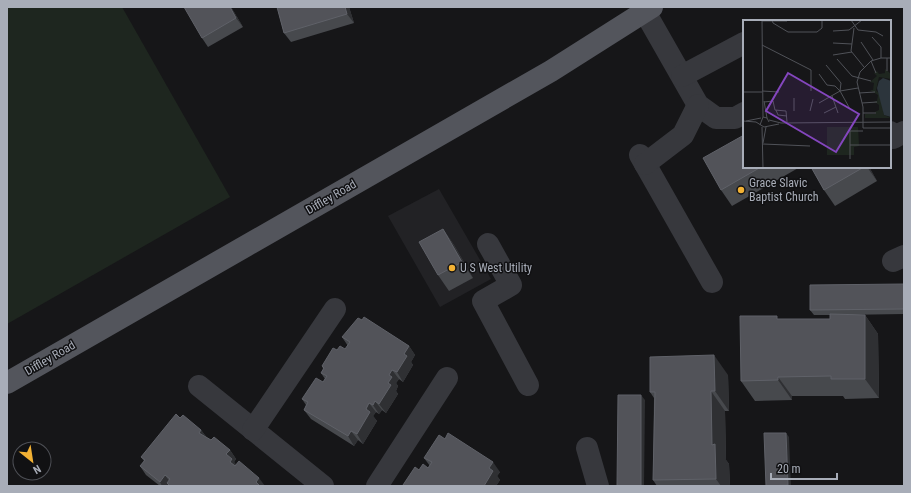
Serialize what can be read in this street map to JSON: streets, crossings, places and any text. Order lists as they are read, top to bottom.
{
  "streets": {
    "main road": ["Diffley Road"]
  },
  "places": ["Grace Slavic Baptist Church", "U S West Utility"],
  "scale_bar": "20 m",
  "north": "bottom right"
}
